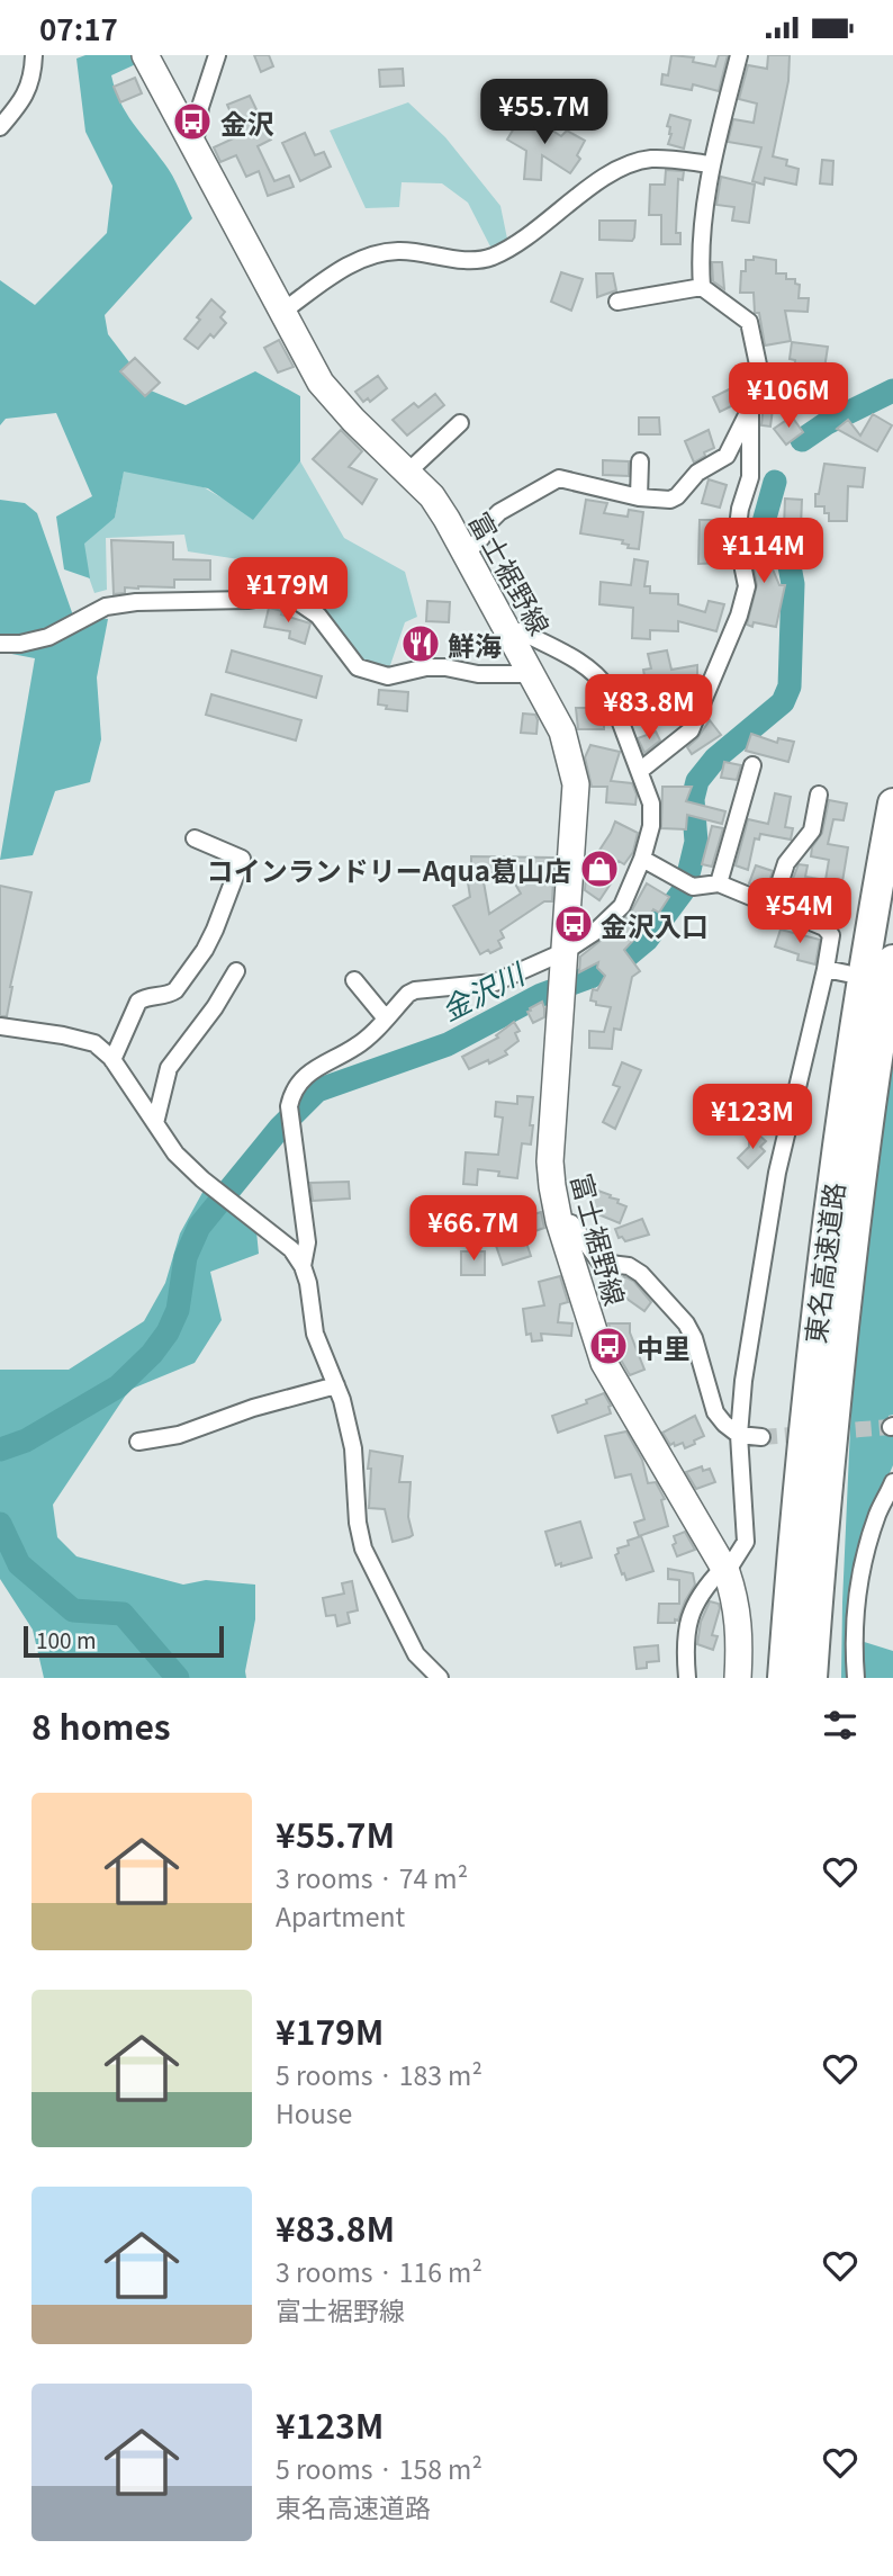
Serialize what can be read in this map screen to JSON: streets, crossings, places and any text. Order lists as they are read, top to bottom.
{
  "streets": {
    "highway": ["東名高速道路"],
    "main road": ["富士裾野線"]
  },
  "water": ["金沢川"],
  "places": {
    "bus stop": ["金沢", "金沢入口", "中里"],
    "restaurant": ["鮮海"],
    "shop": ["コインランドリーAqua葛山店"]
  },
  "scale_bar": "100 m",
  "page": {
    "status": "07:17",
    "price": [
      "¥55.7M",
      "¥106M",
      "¥114M",
      "¥179M",
      "¥83.8M",
      "¥54M",
      "¥123M",
      "¥66.7M"
    ],
    "scale": "100 m",
    "heading": "8 homes",
    "list": [
      {
        "name": "¥55.7M",
        "note": "3 rooms · 74 m² · Apartment"
      },
      {
        "name": "¥179M",
        "note": "5 rooms · 183 m² · House"
      },
      {
        "name": "¥83.8M",
        "note": "3 rooms · 116 m² · 富士裾野線"
      },
      {
        "name": "¥123M",
        "note": "5 rooms · 158 m² · 東名高速道路"
      }
    ]
  }
}
